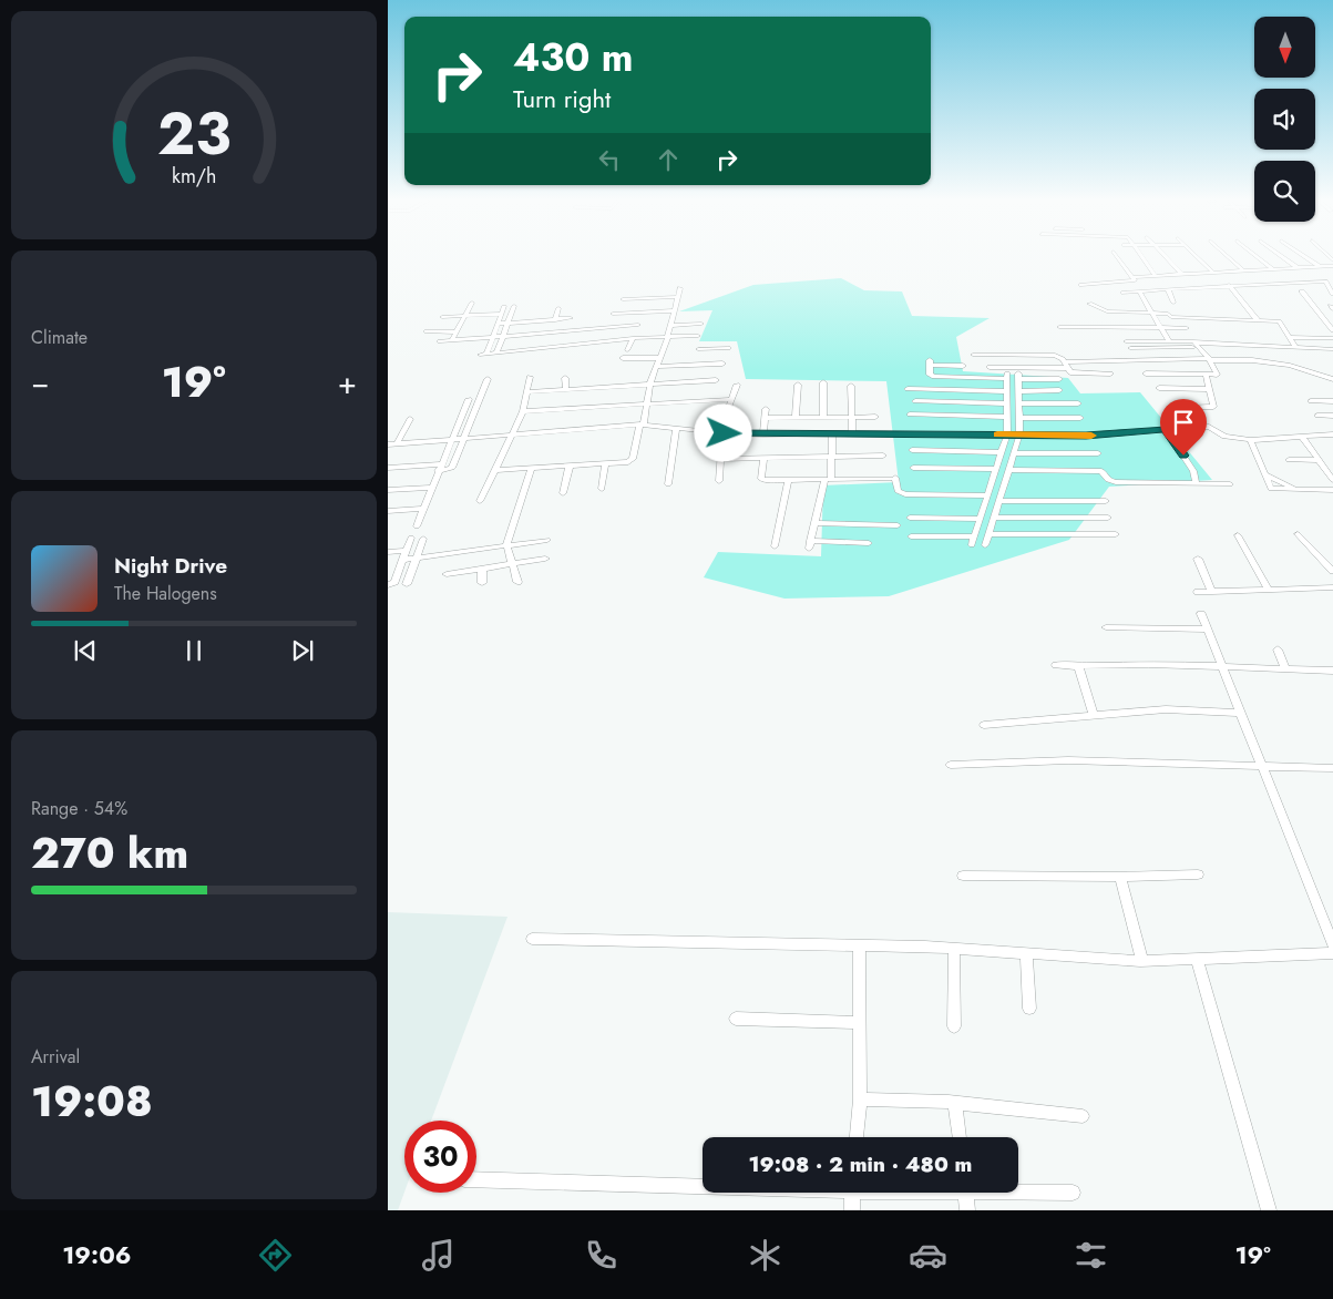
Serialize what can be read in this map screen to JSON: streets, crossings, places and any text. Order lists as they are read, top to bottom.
{
  "north": "bottom",
  "page": {
    "turn": ["430 m", "Turn right"],
    "tile": [
      "Climate",
      ["Range · 54%", "270 km"],
      ["Arrival", "19:08"]
    ],
    "heat": ["−", "19°", "+"],
    "song": ["Night Drive", "The Halogens"],
    "limit": "30",
    "trip": "19:08 · 2 min · 480 m",
    "tabs": ["19:06", "19°"],
    "gauge": ["23", "km/h"]
  }
}
